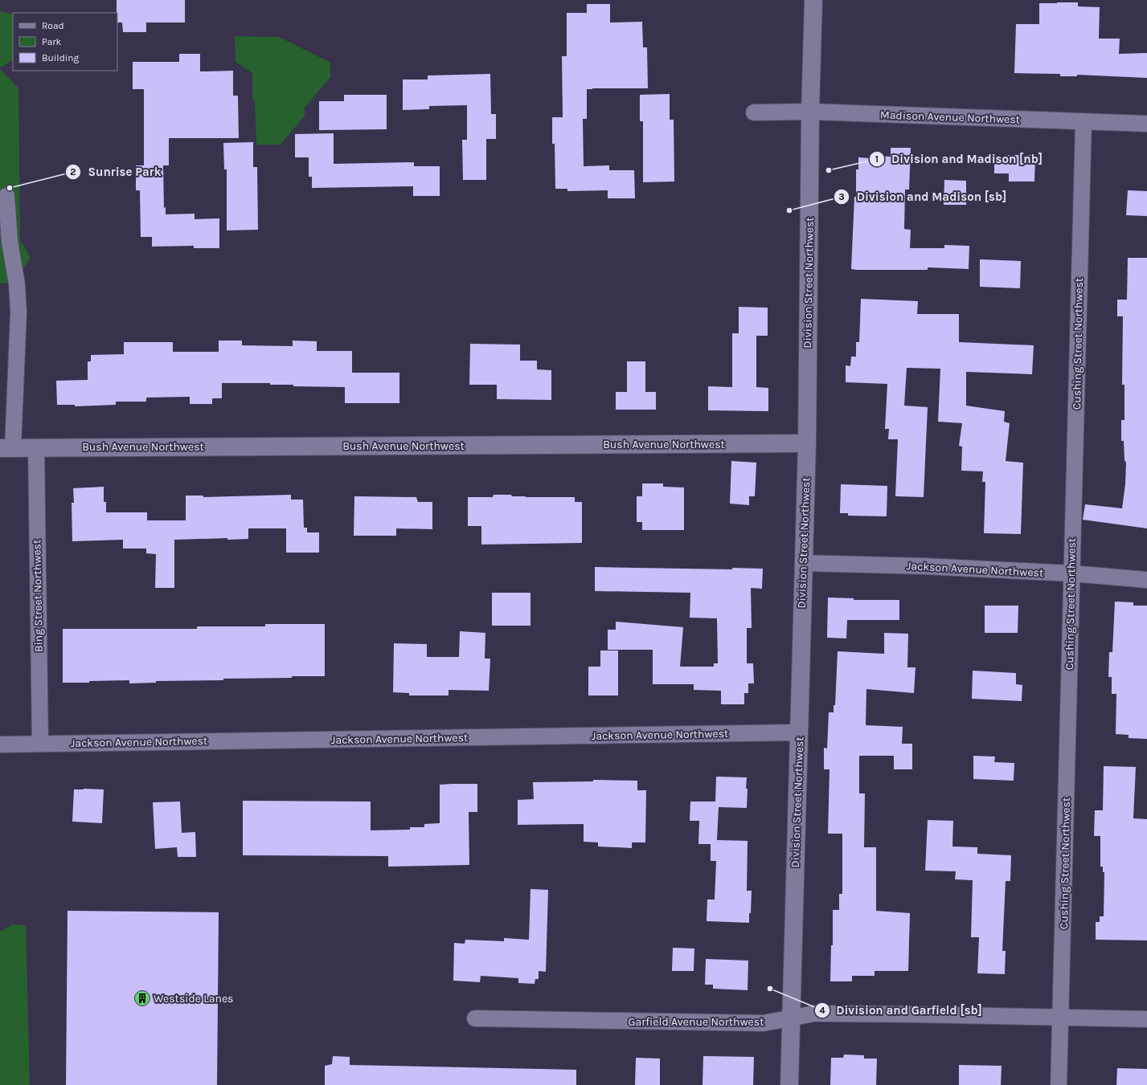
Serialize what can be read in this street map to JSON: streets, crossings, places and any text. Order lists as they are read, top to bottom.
{
  "streets": {
    "street": [
      "Madison Avenue Northwest",
      "Division Street Northwest",
      "Cushing Street Northwest",
      "Bush Avenue Northwest",
      "Jackson Avenue Northwest",
      "Bing Street Northwest",
      "Garfield Avenue Northwest"
    ]
  },
  "crossings": [
    ["Madison Avenue Northwest", "Division Street Northwest"],
    ["Madison Avenue Northwest", "Cushing Street Northwest"],
    ["Division Street Northwest", "Bush Avenue Northwest"],
    ["Division Street Northwest", "Jackson Avenue Northwest"],
    ["Division Street Northwest", "Garfield Avenue Northwest"],
    ["Cushing Street Northwest", "Jackson Avenue Northwest"],
    ["Cushing Street Northwest", "Garfield Avenue Northwest"],
    ["Bush Avenue Northwest", "Bing Street Northwest"],
    ["Jackson Avenue Northwest", "Bing Street Northwest"]
  ],
  "places": {
    "other": [
      "Division and Madison [nb]",
      "Sunrise Park",
      "Division and Madison [sb]",
      "Division and Garfield [sb]"
    ],
    "building": ["Westside Lanes"]
  },
  "legend": ["Road", "Park", "Building"]
}
